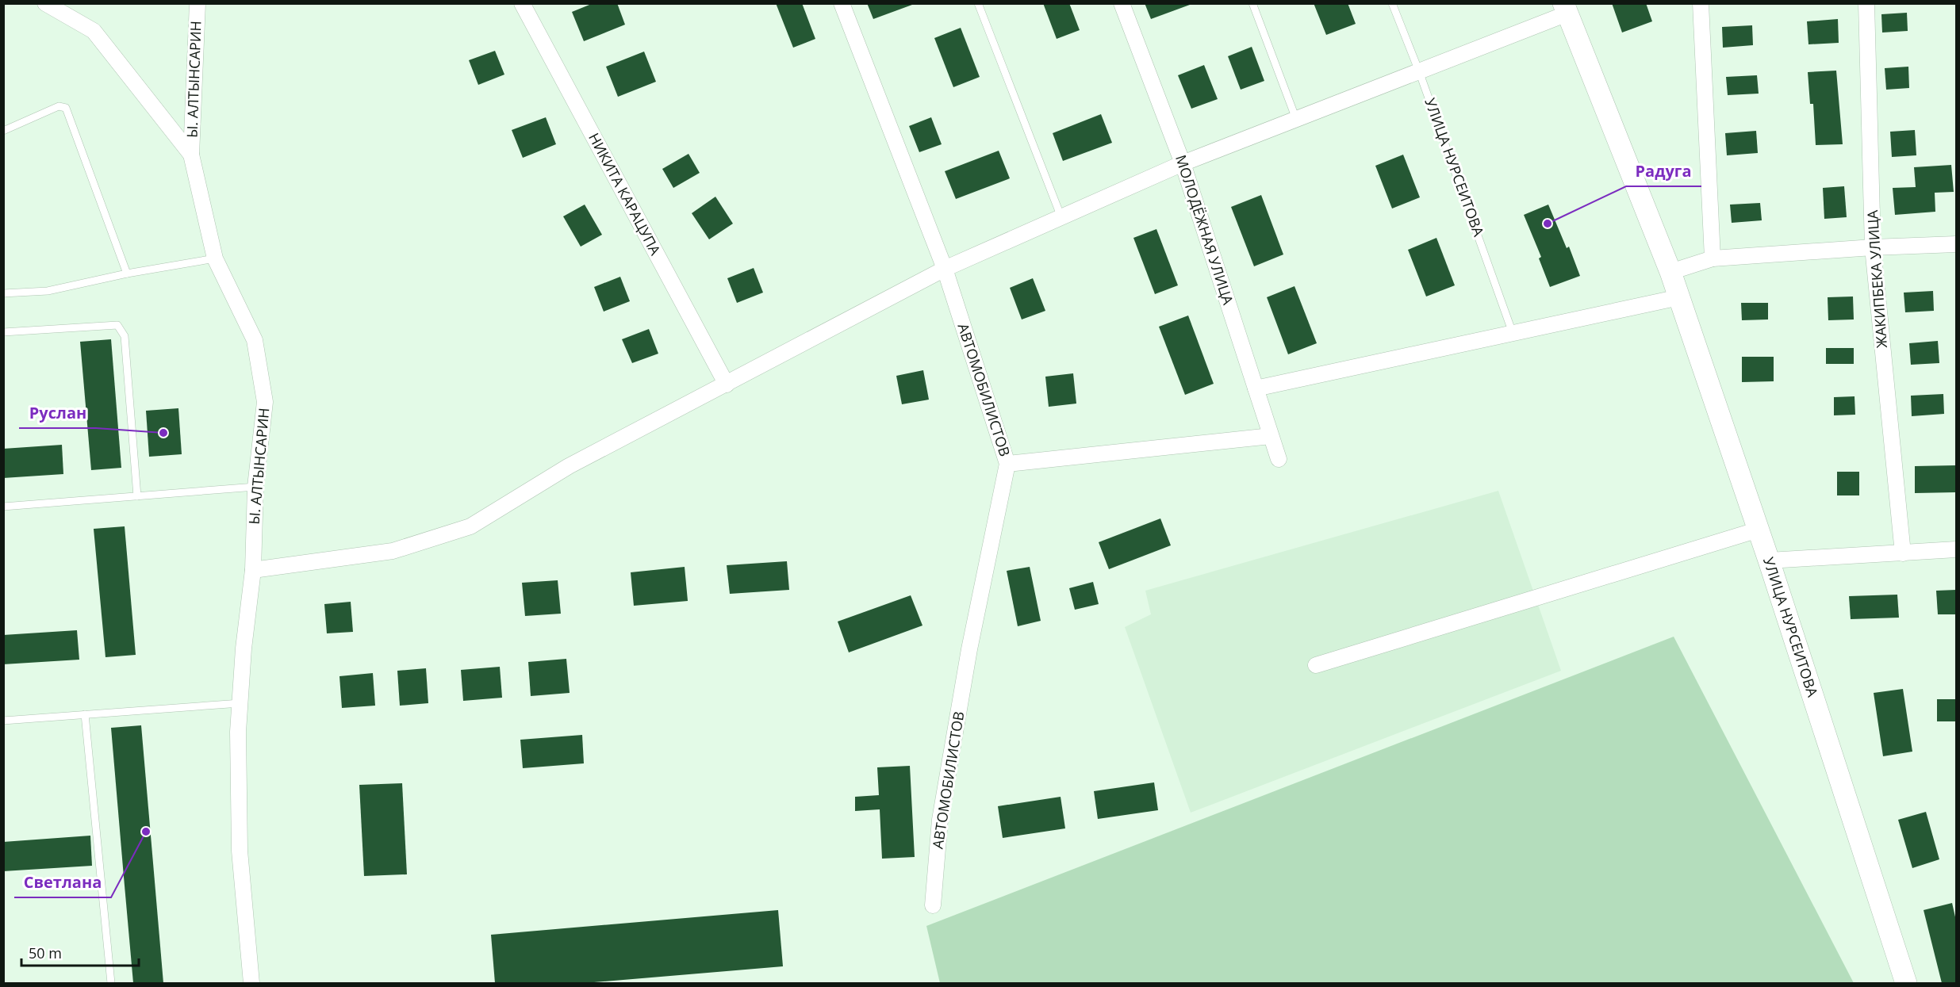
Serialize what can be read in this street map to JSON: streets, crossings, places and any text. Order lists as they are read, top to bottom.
{
  "streets": {
    "main road": ["УЛИЦА НУРСЕИТОВА"],
    "street": [
      "Ы. АЛТЫНСАРИН",
      "НИКИТА КАРАЦУПА",
      "МОЛОДЁЖНАЯ УЛИЦА",
      "ЖАКИПБЕКА УЛИЦА",
      "АВТОМОБИЛИСТОВ"
    ]
  },
  "places": ["Радуга", "Руслан", "Светлана"],
  "scale_bar": "50 m"
}
